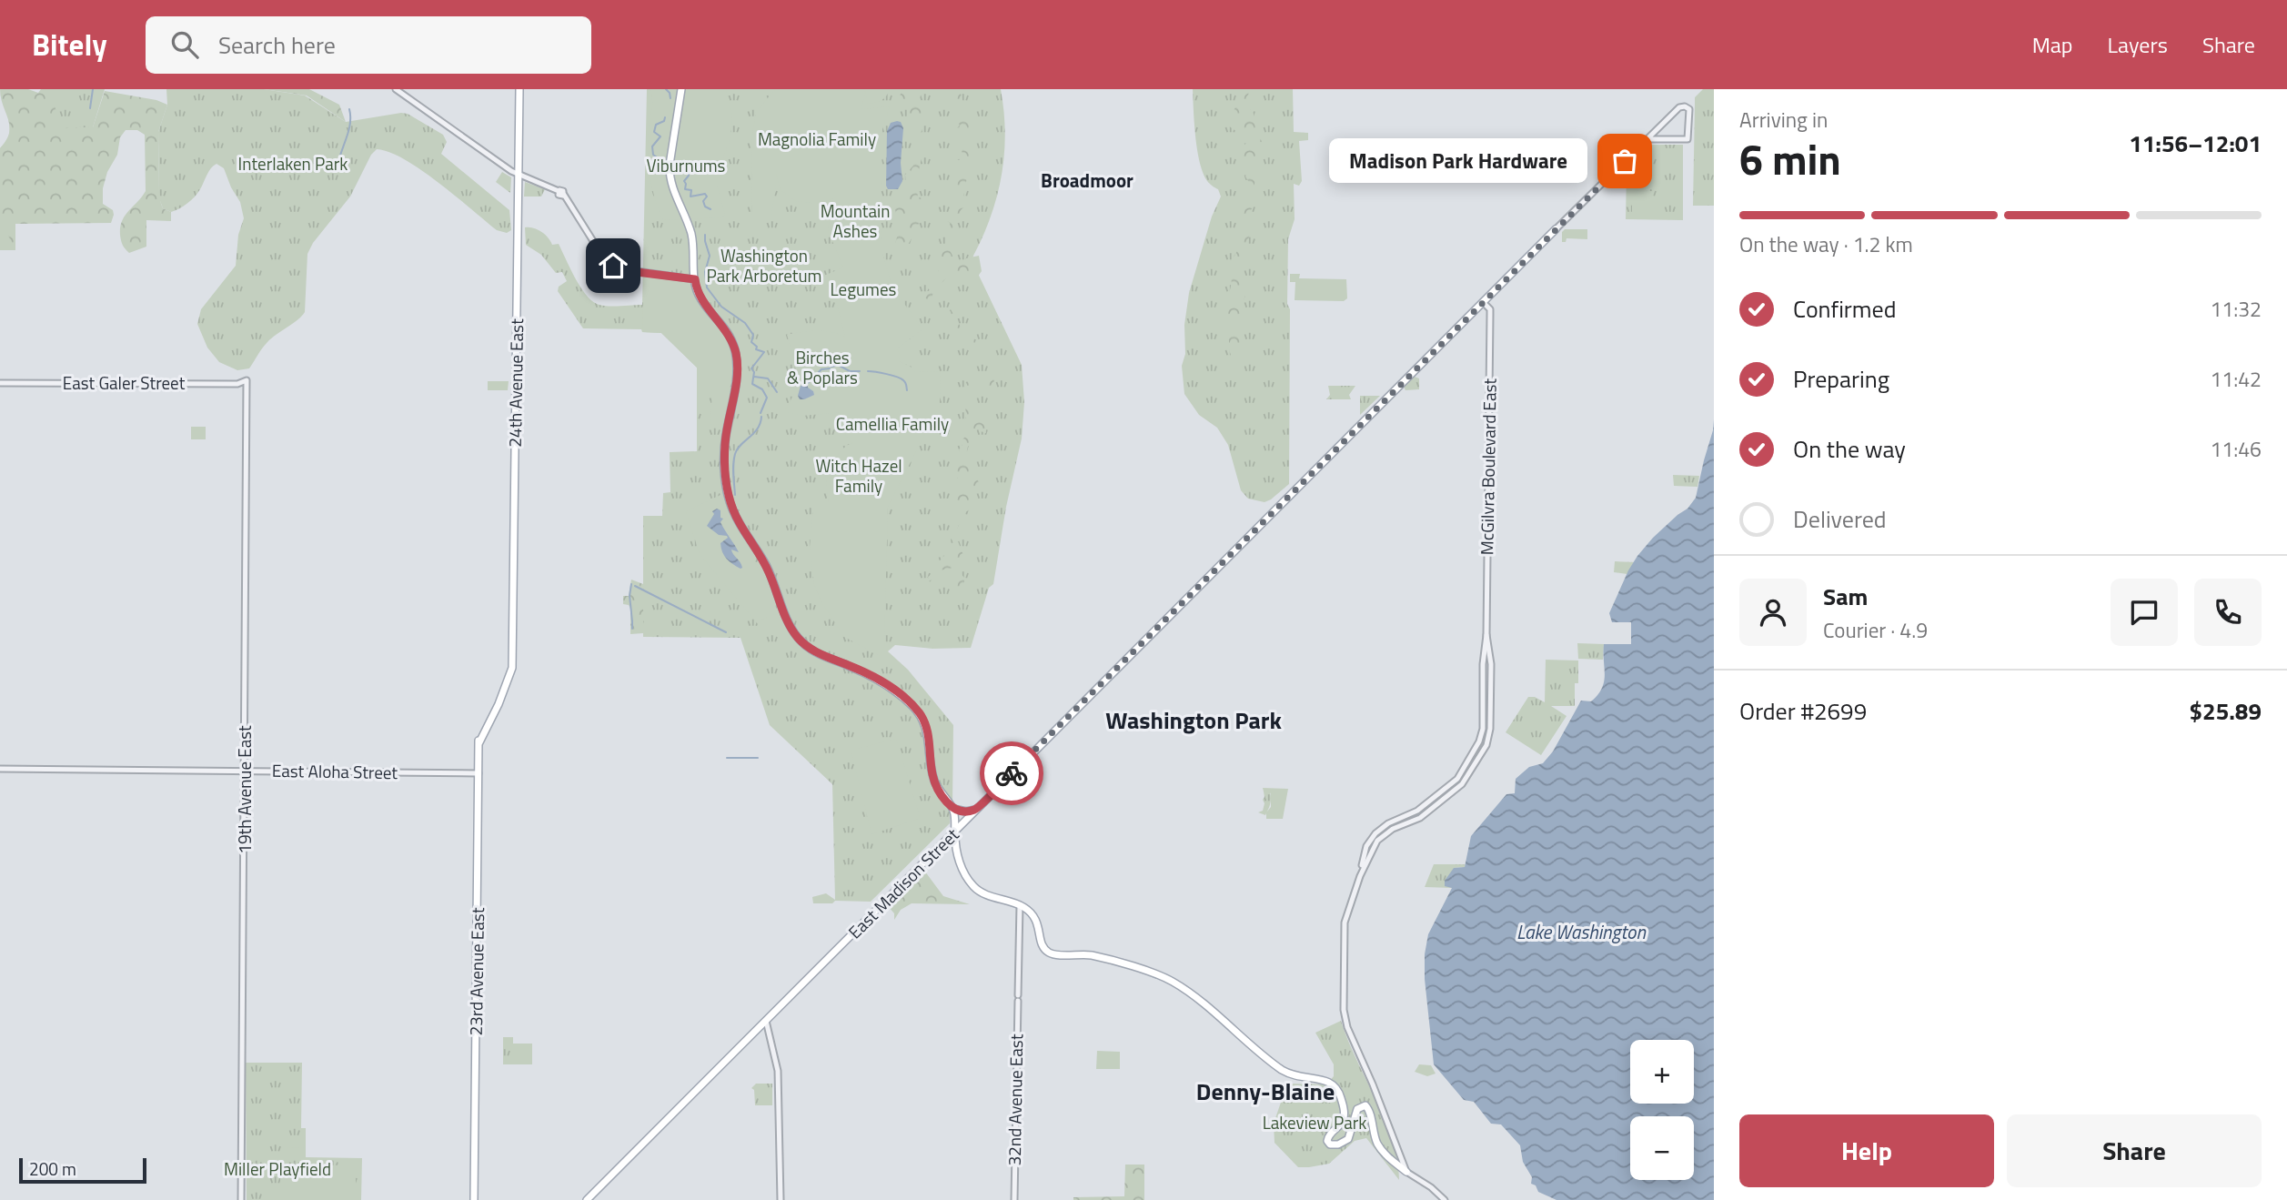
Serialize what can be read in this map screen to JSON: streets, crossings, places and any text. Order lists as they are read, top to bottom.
{
  "streets": {
    "main road": ["24th Avenue East", "East Madison Street", "23rd Avenue East"],
    "street": [
      "East Galer Street",
      "McGilvra Boulevard East",
      "East Aloha Street",
      "19th Avenue East",
      "32nd Avenue East"
    ]
  },
  "crossings": [
    ["East Galer Street", "19th Avenue East"],
    ["24th Avenue East", "23rd Avenue East"],
    ["McGilvra Boulevard East", "East Madison Street"],
    ["East Aloha Street", "19th Avenue East"],
    ["East Aloha Street", "23rd Avenue East"]
  ],
  "districts": ["Broadmoor", "Washington Park", "Denny-Blaine"],
  "water": ["Lake Washington"],
  "parks": [
    "Magnolia Family",
    "Interlaken Park",
    "Viburnums",
    "Mountain Ashes",
    "Washington Park Arboretum",
    "Legumes",
    "Birches & Poplars",
    "Camellia Family",
    "Witch Hazel Family",
    "Lakeview Park",
    "Miller Playfield"
  ],
  "places": ["Madison Park Hardware"],
  "scale_bar": "200 m",
  "page": {
    "header": "Bitely",
    "search": "Search here",
    "nav": ["Map", "Layers", "Share"],
    "heading": ["6 min", "Arriving in", "11:56–12:01"],
    "panel": [
      "Sam",
      "Courier · 4.9",
      "Order #2699",
      "$25.89"
    ],
    "bubble": "Madison Park Hardware",
    "bar": "On the way · 1.2 km",
    "list": [
      ["Confirmed", "11:32"],
      ["Preparing", "11:42"],
      ["On the way", "11:46"],
      "Delivered"
    ],
    "map_buttons": ["+", "−"],
    "buttons": ["Help", "Share"],
    "scale": "200 m"
  }
}
